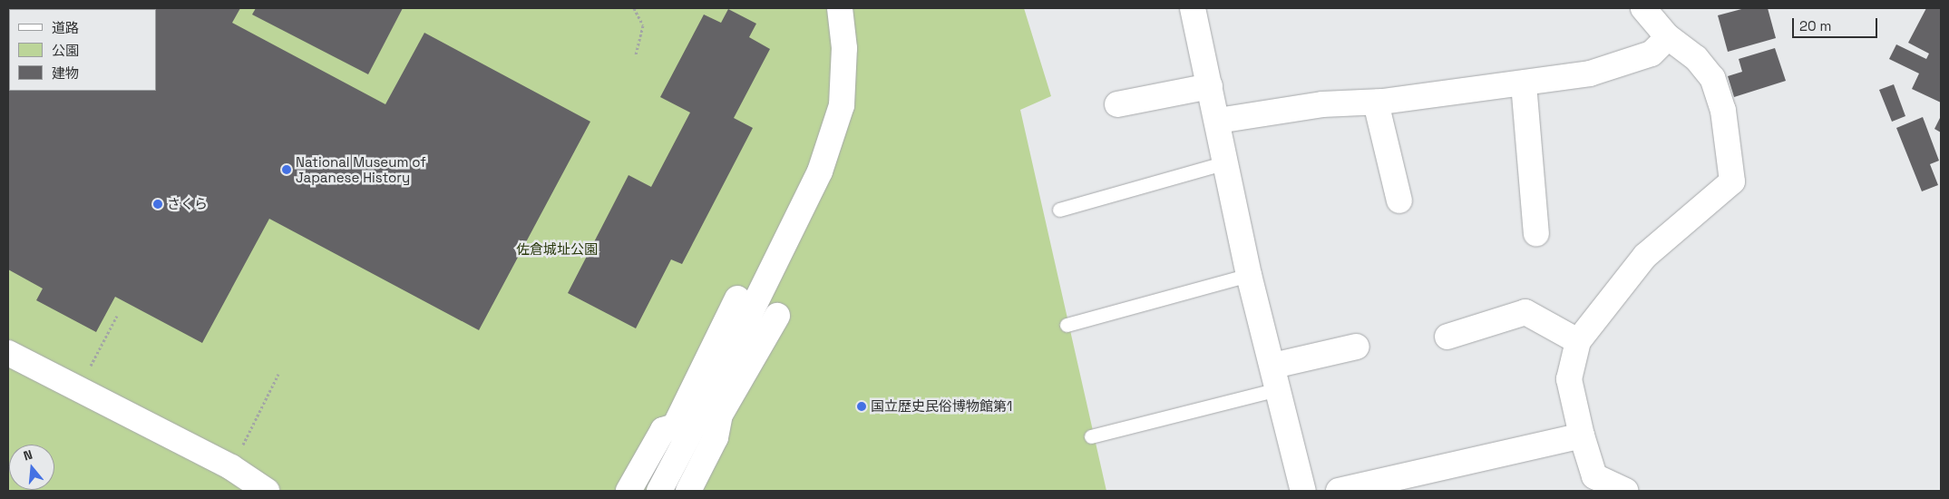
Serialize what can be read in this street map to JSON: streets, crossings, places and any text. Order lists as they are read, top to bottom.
{
  "parks": ["佐倉城址公園"],
  "places": ["National Museum of Japanese History", "さくら", "国立歴史民俗博物館第1"],
  "legend": ["道路", "公園", "建物"],
  "scale_bar": "20 m",
  "north": "top"
}
